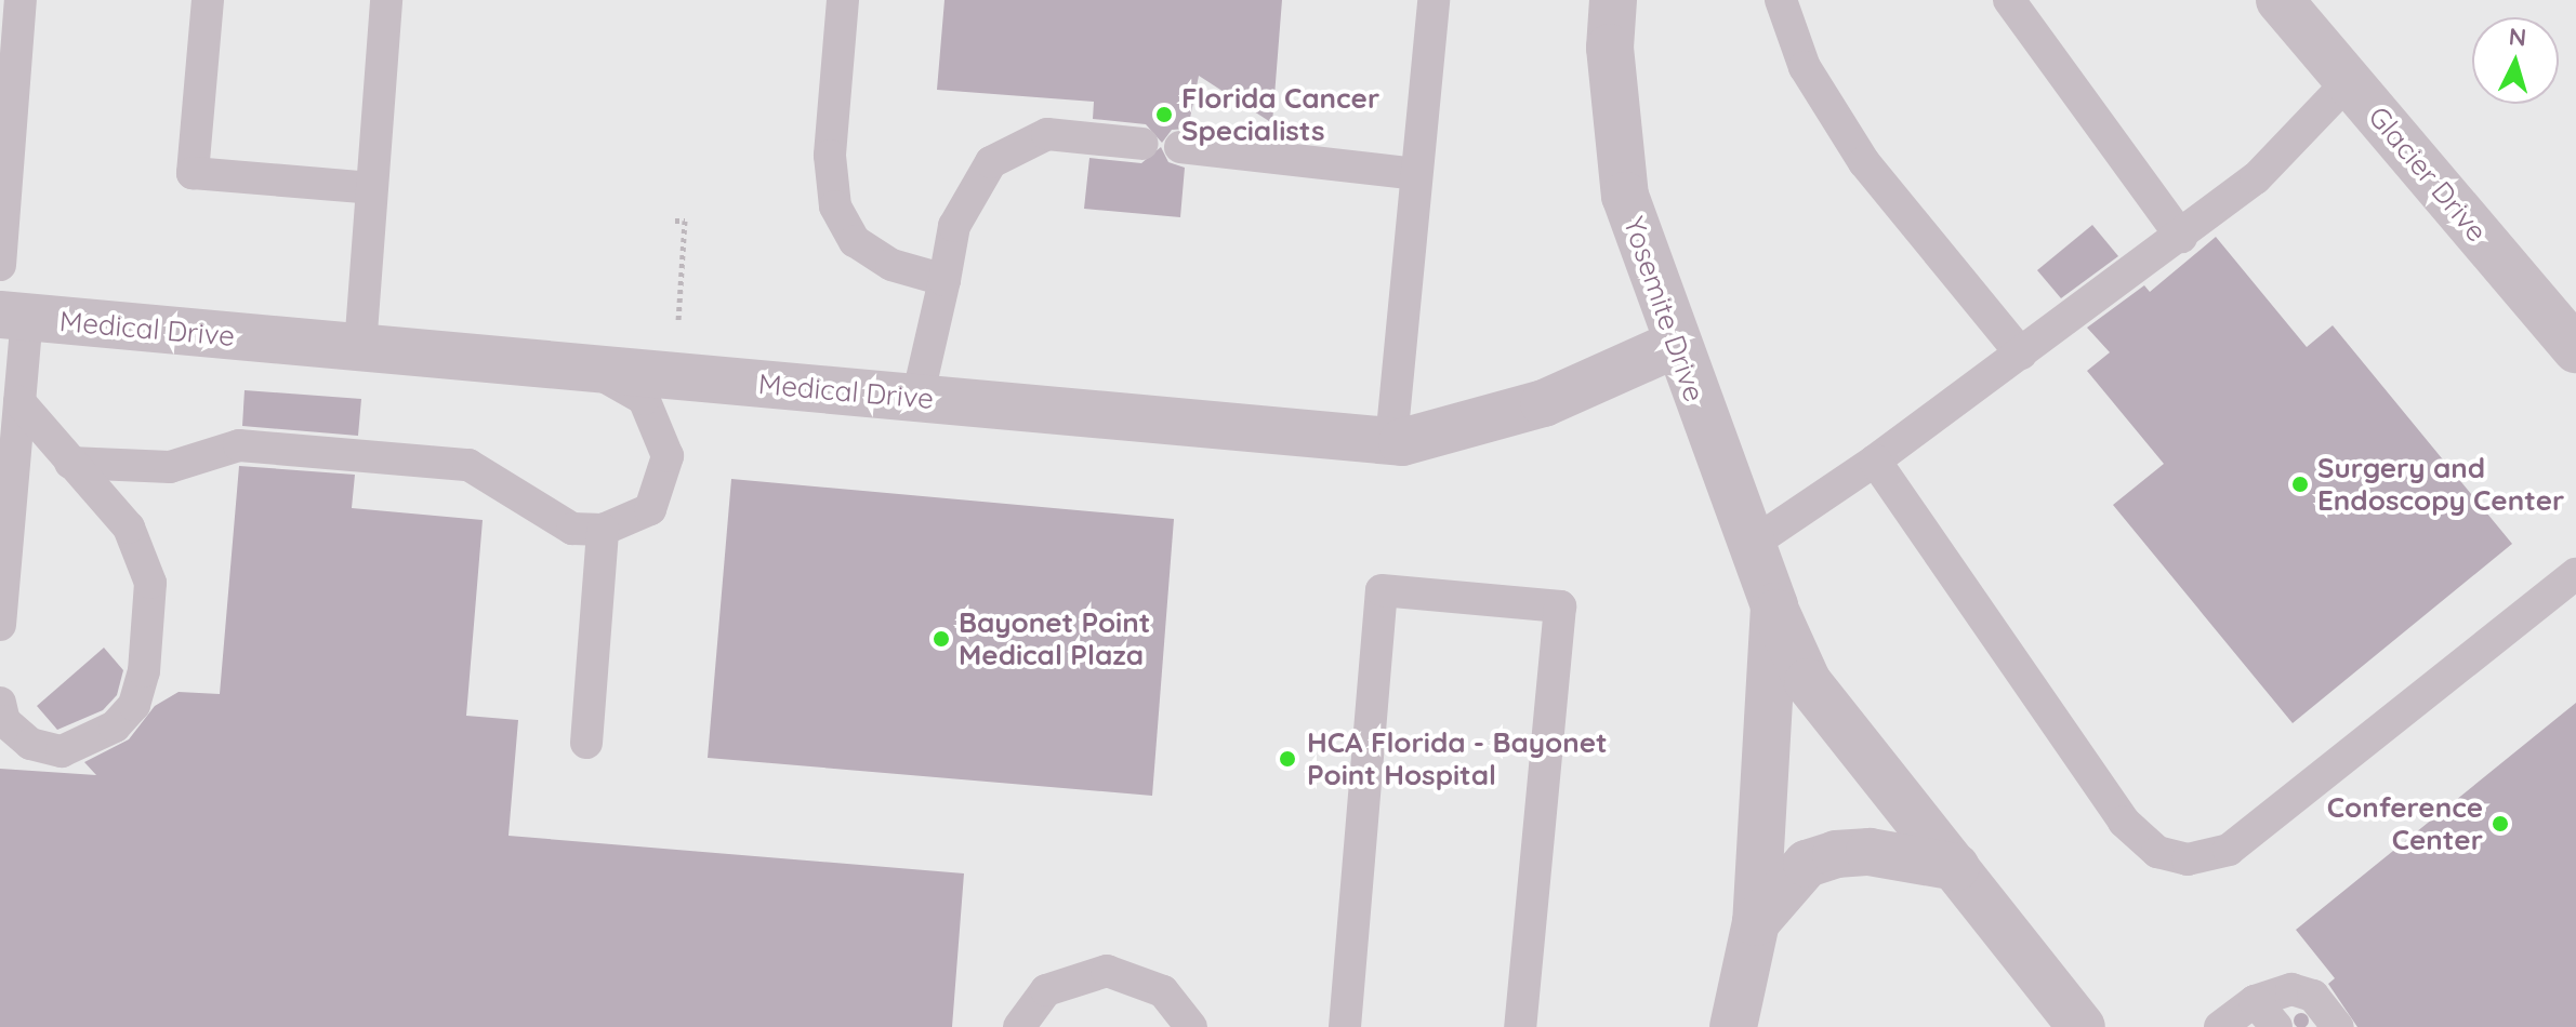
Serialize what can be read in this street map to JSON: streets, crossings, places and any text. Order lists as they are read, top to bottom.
{
  "streets": {
    "street": ["Glacier Drive", "Yosemite Drive", "Medical Drive"]
  },
  "crossings": [
    ["Yosemite Drive", "Medical Drive"]
  ],
  "places": [
    "Florida Cancer Specialists",
    "Surgery and Endoscopy Center",
    "Bayonet Point Medical Plaza",
    "HCA Florida - Bayonet Point Hospital",
    "Conference Center"
  ],
  "north": "top"
}
